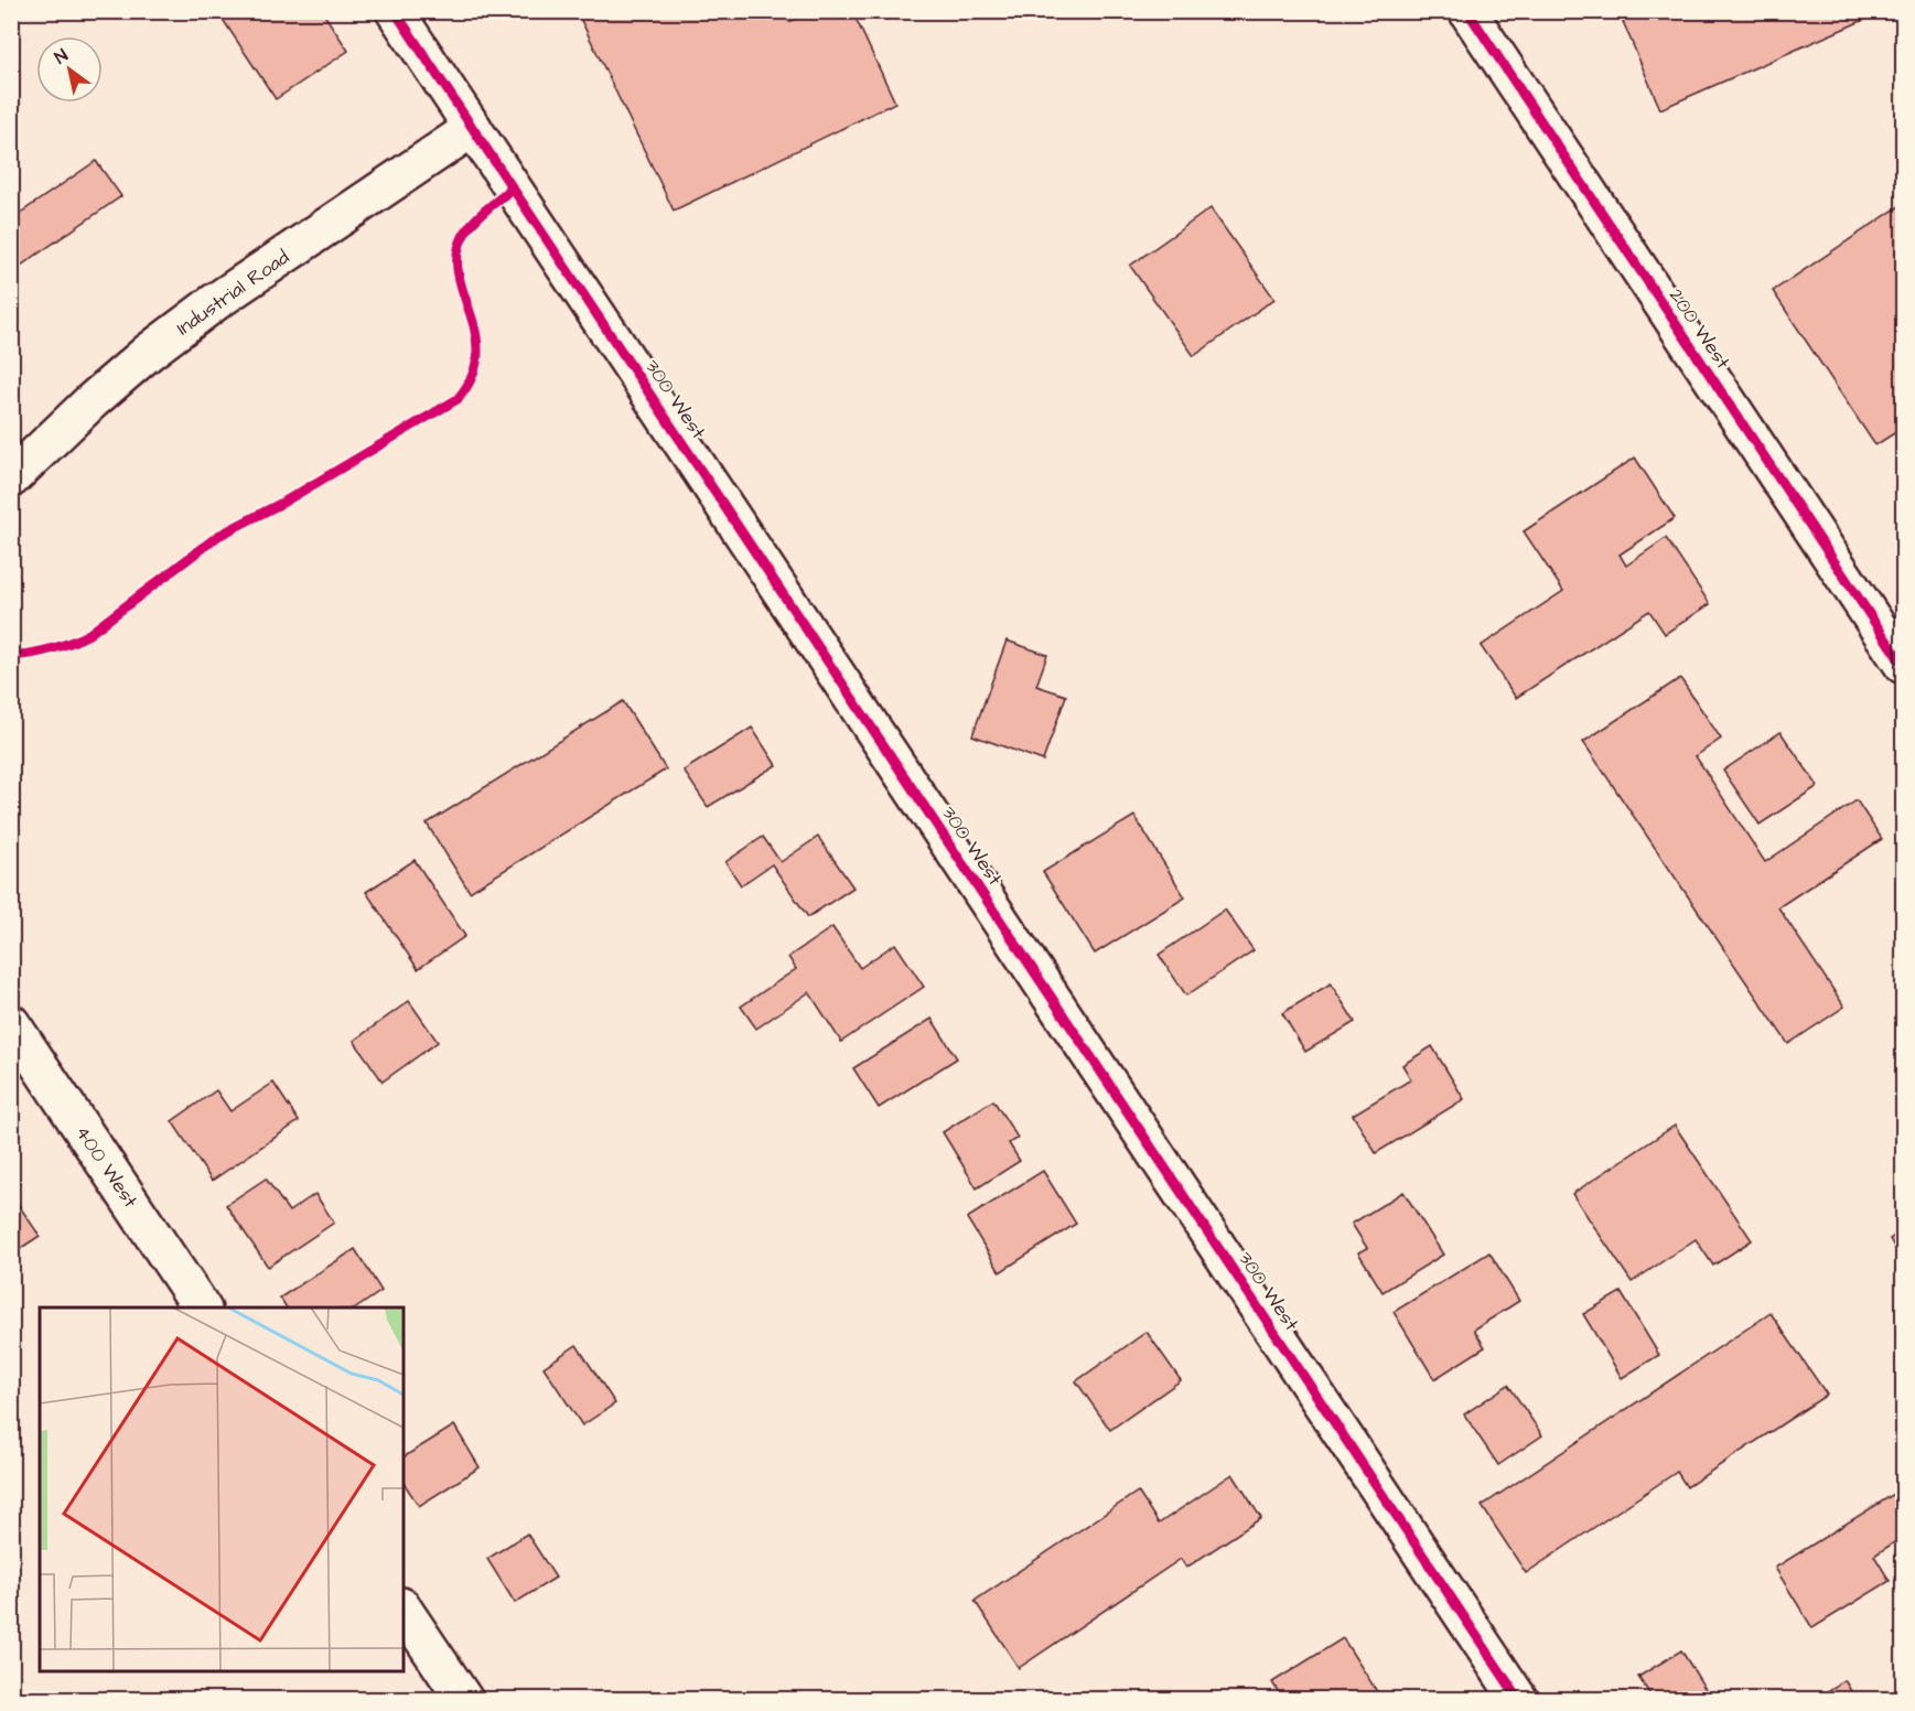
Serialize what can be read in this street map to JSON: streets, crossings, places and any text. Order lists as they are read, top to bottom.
{
  "streets": {
    "street": [
      "Industrial Road",
      "200 West",
      "300 West",
      "400 West"
    ]
  },
  "crossings": [
    ["Industrial Road", "300 West"]
  ],
  "north": "top left"
}
